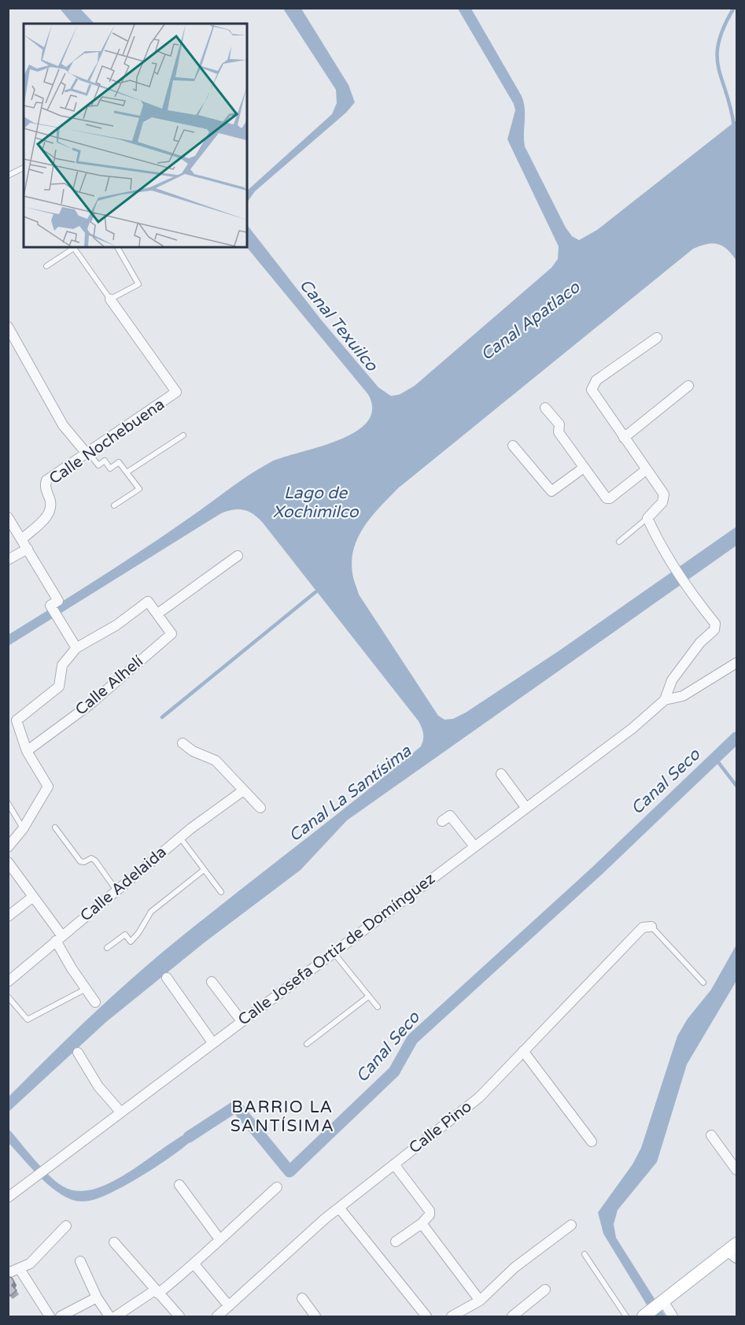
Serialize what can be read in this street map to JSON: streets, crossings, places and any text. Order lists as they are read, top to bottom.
{
  "streets": {
    "street": [
      "Calle Nochebuena",
      "Calle Alhelí",
      "Calle Adelaida",
      "Calle Josefa Ortiz de Domínguez",
      "Calle Pino"
    ]
  },
  "districts": ["BARRIO LA SANTÍSIMA"],
  "water": [
    "Canal Apatlaco",
    "Canal Texuilco",
    "Lago de Xochimilco",
    "Canal Seco",
    "Canal La Santísima"
  ]
}
